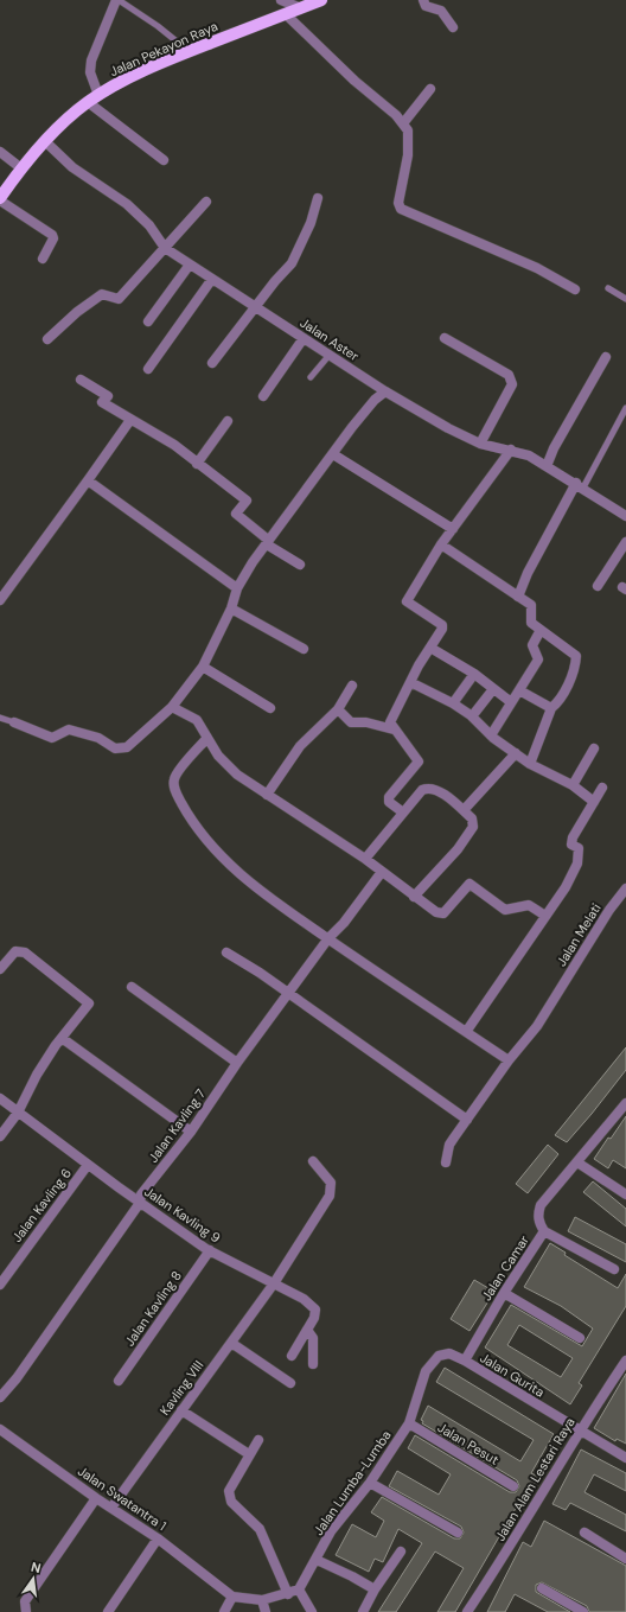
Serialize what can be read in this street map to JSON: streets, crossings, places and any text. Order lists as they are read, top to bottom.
{
  "streets": {
    "main road": ["Jalan Pekayon Raya"],
    "street": [
      "Jalan Aster",
      "Jalan Melati",
      "Jalan Kavling 7",
      "Jalan Kavling 6",
      "Jalan Kavling 9",
      "Jalan Camar",
      "Jalan Kavling 8",
      "Jalan Gurita",
      "Kavling VIII",
      "Jalan Pesut",
      "Jalan Alam Lestari Raya",
      "Jalan Lumba-Lumba",
      "Jalan Swatantra 1"
    ]
  },
  "crossings": [
    ["Jalan Pekayon Raya", "Jalan Aster"],
    ["Jalan Kavling 7", "Jalan Kavling 9"],
    ["Jalan Kavling 6", "Jalan Kavling 9"],
    ["Jalan Kavling 9", "Jalan Kavling 8"],
    ["Jalan Kavling 9", "Kavling VIII"],
    ["Jalan Camar", "Jalan Gurita"],
    ["Jalan Gurita", "Jalan Alam Lestari Raya"],
    ["Jalan Gurita", "Jalan Lumba-Lumba"],
    ["Kavling VIII", "Jalan Swatantra 1"],
    ["Jalan Pesut", "Jalan Lumba-Lumba"]
  ],
  "north": "top"
}
